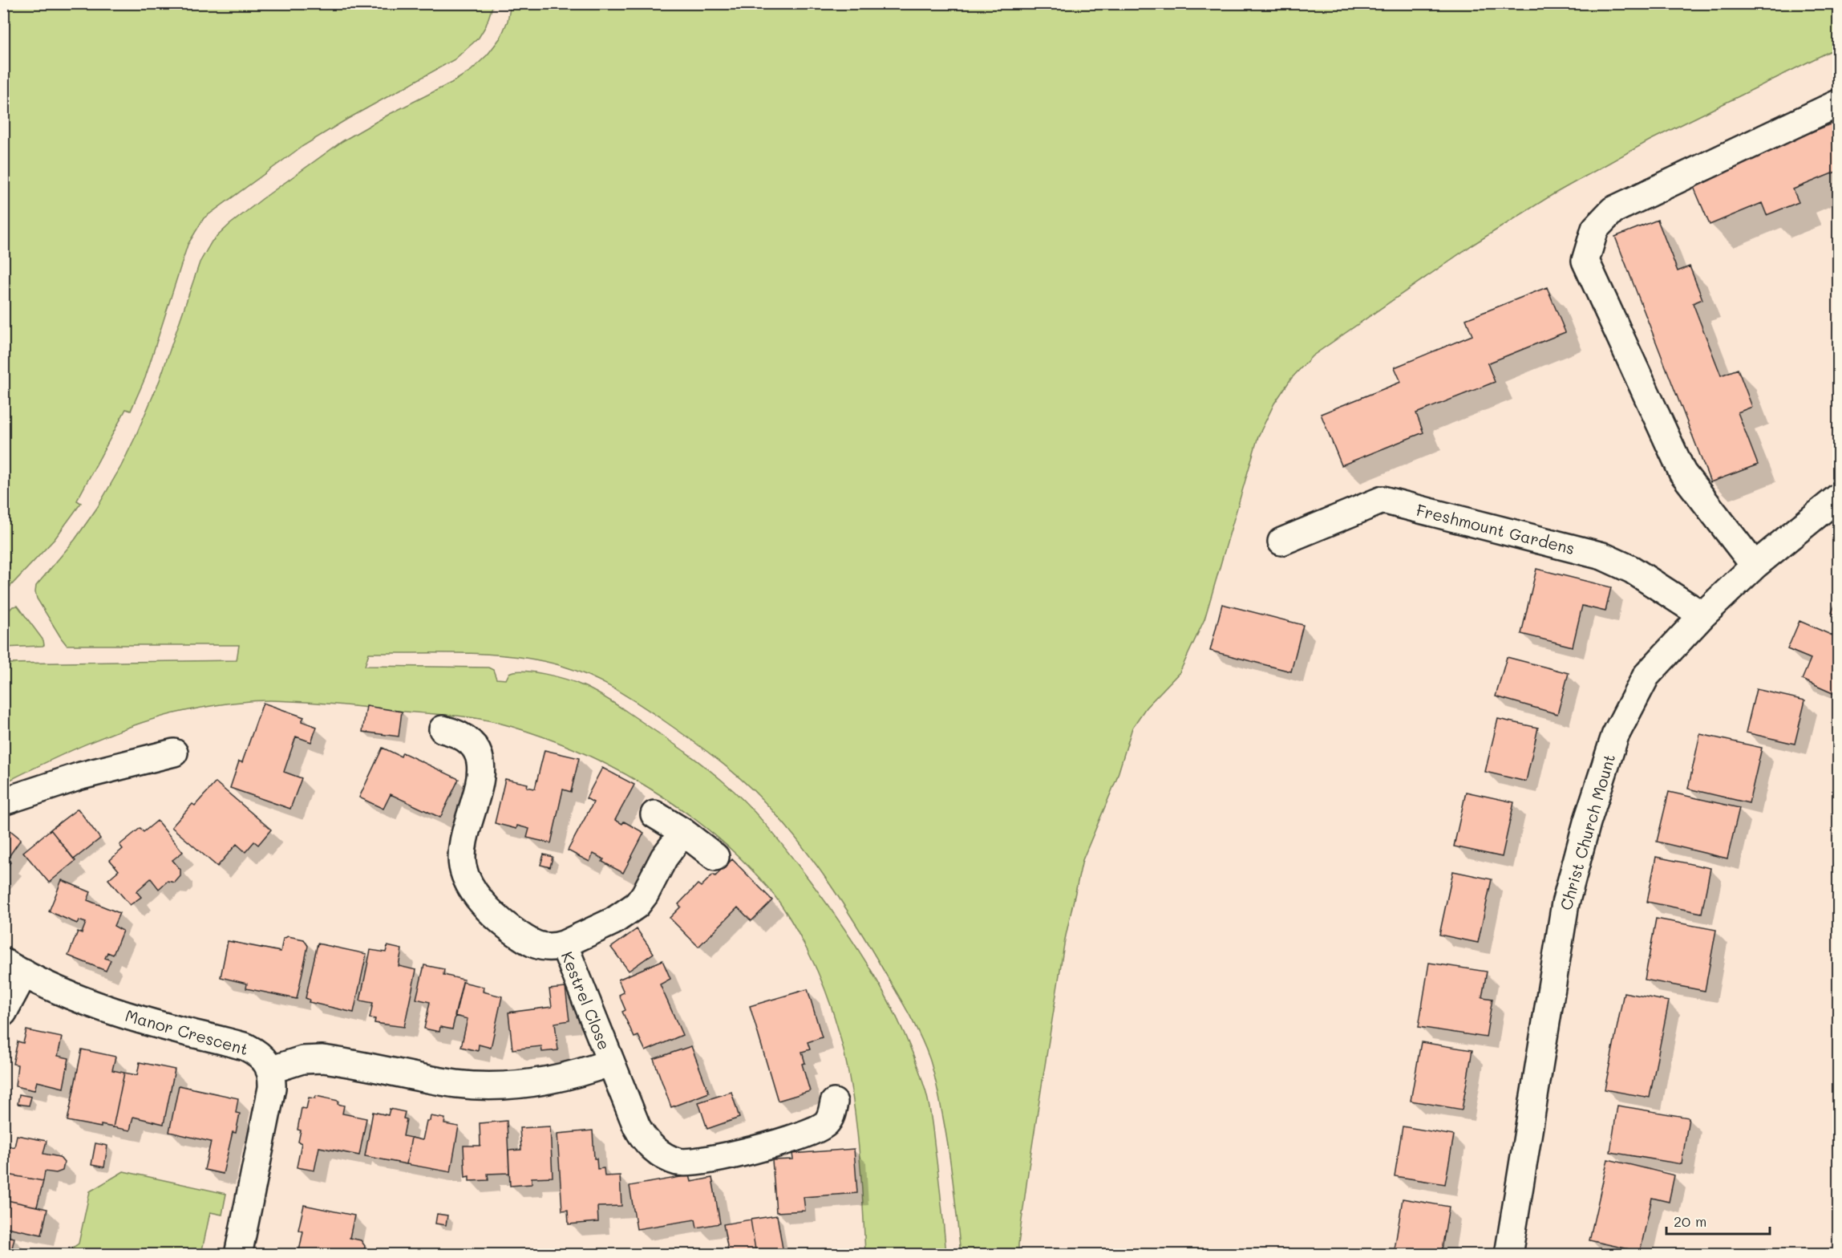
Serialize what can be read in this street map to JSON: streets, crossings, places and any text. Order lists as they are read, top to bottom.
{
  "streets": {
    "street": [
      "Freshmount Gardens",
      "Christ Church Mount",
      "Kestrel Close",
      "Manor Crescent"
    ]
  },
  "crossings": [
    ["Freshmount Gardens", "Christ Church Mount"],
    ["Kestrel Close", "Manor Crescent"]
  ],
  "scale_bar": "20 m"
}
